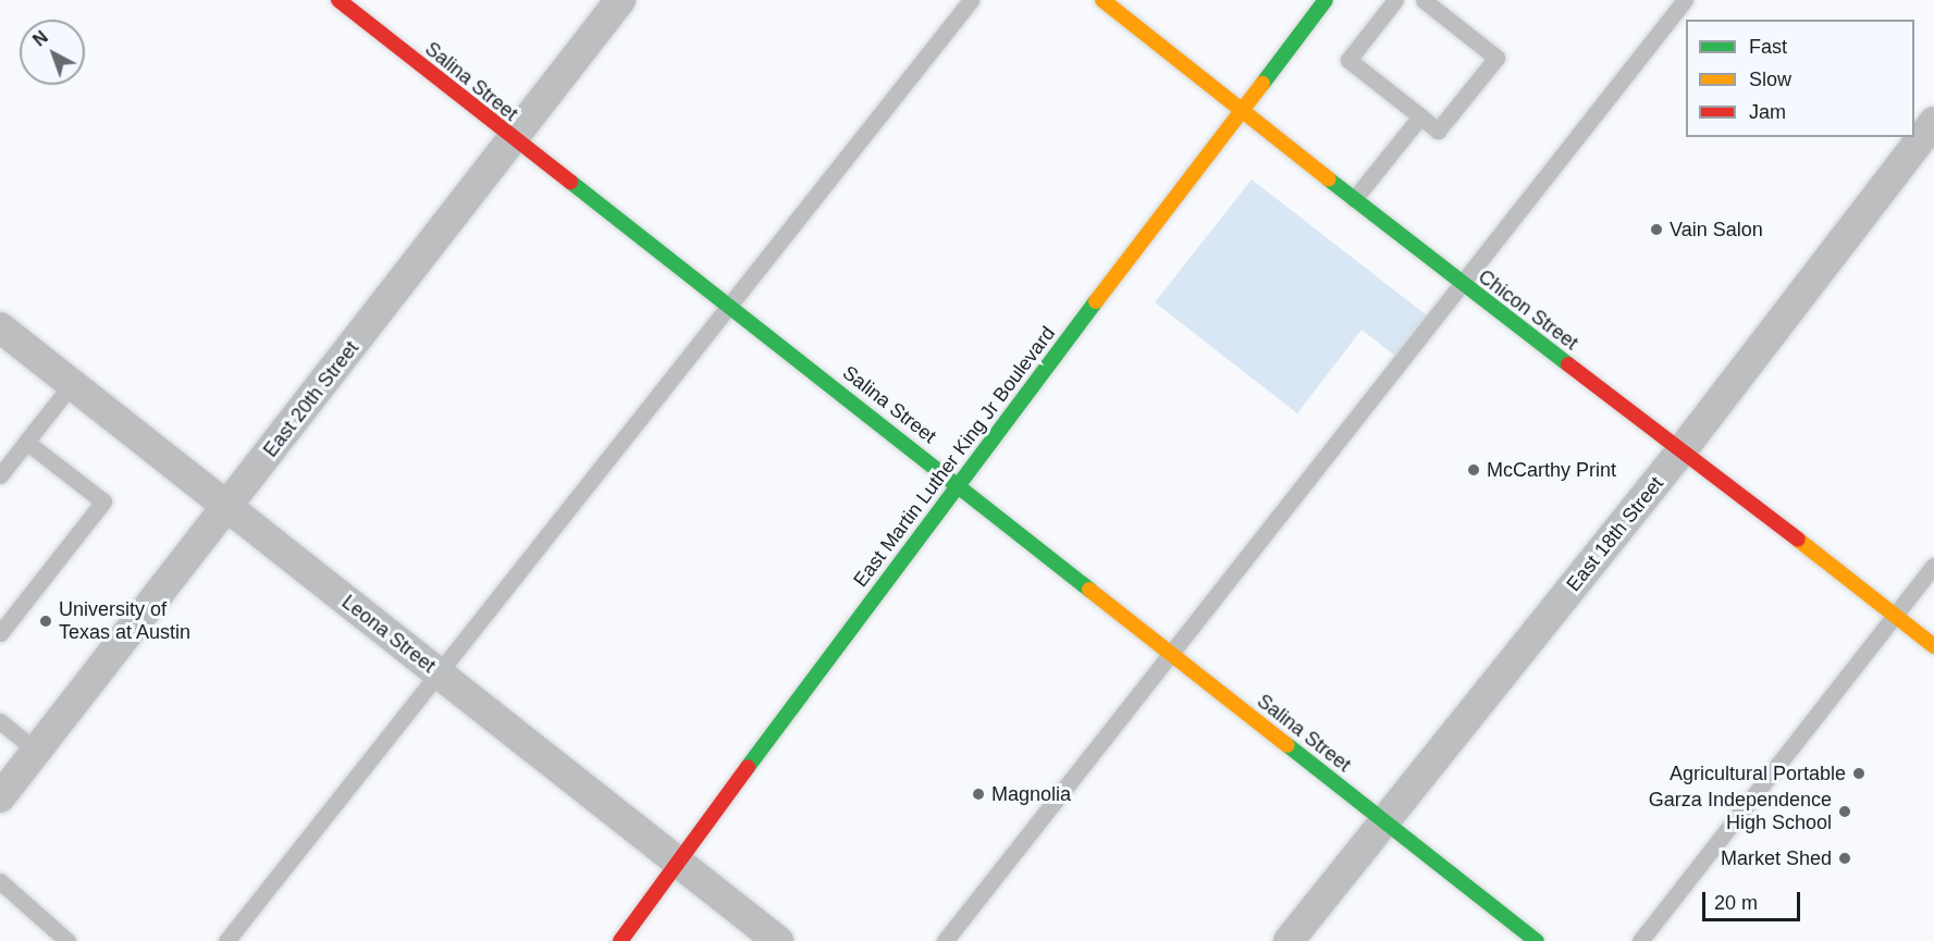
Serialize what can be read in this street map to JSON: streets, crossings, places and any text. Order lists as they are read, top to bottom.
{
  "streets": {
    "street": [
      "Salina Street",
      "Chicon Street",
      "East 20th Street",
      "East Martin Luther King Jr Boulevard",
      "East 18th Street",
      "Leona Street"
    ]
  },
  "crossings": [
    ["Salina Street", "East 20th Street"],
    ["Salina Street", "East Martin Luther King Jr Boulevard"],
    ["Salina Street", "East 18th Street"],
    ["Chicon Street", "East Martin Luther King Jr Boulevard"],
    ["Chicon Street", "East 18th Street"],
    ["East 20th Street", "Leona Street"],
    ["East Martin Luther King Jr Boulevard", "Leona Street"]
  ],
  "places": [
    "Vain Salon",
    "McCarthy Print",
    "University of Texas at Austin",
    "Agricultural Portable",
    "Magnolia",
    "Garza Independence High School",
    "Market Shed"
  ],
  "legend": ["Fast", "Slow", "Jam"],
  "scale_bar": "20 m",
  "north": "top left"
}
